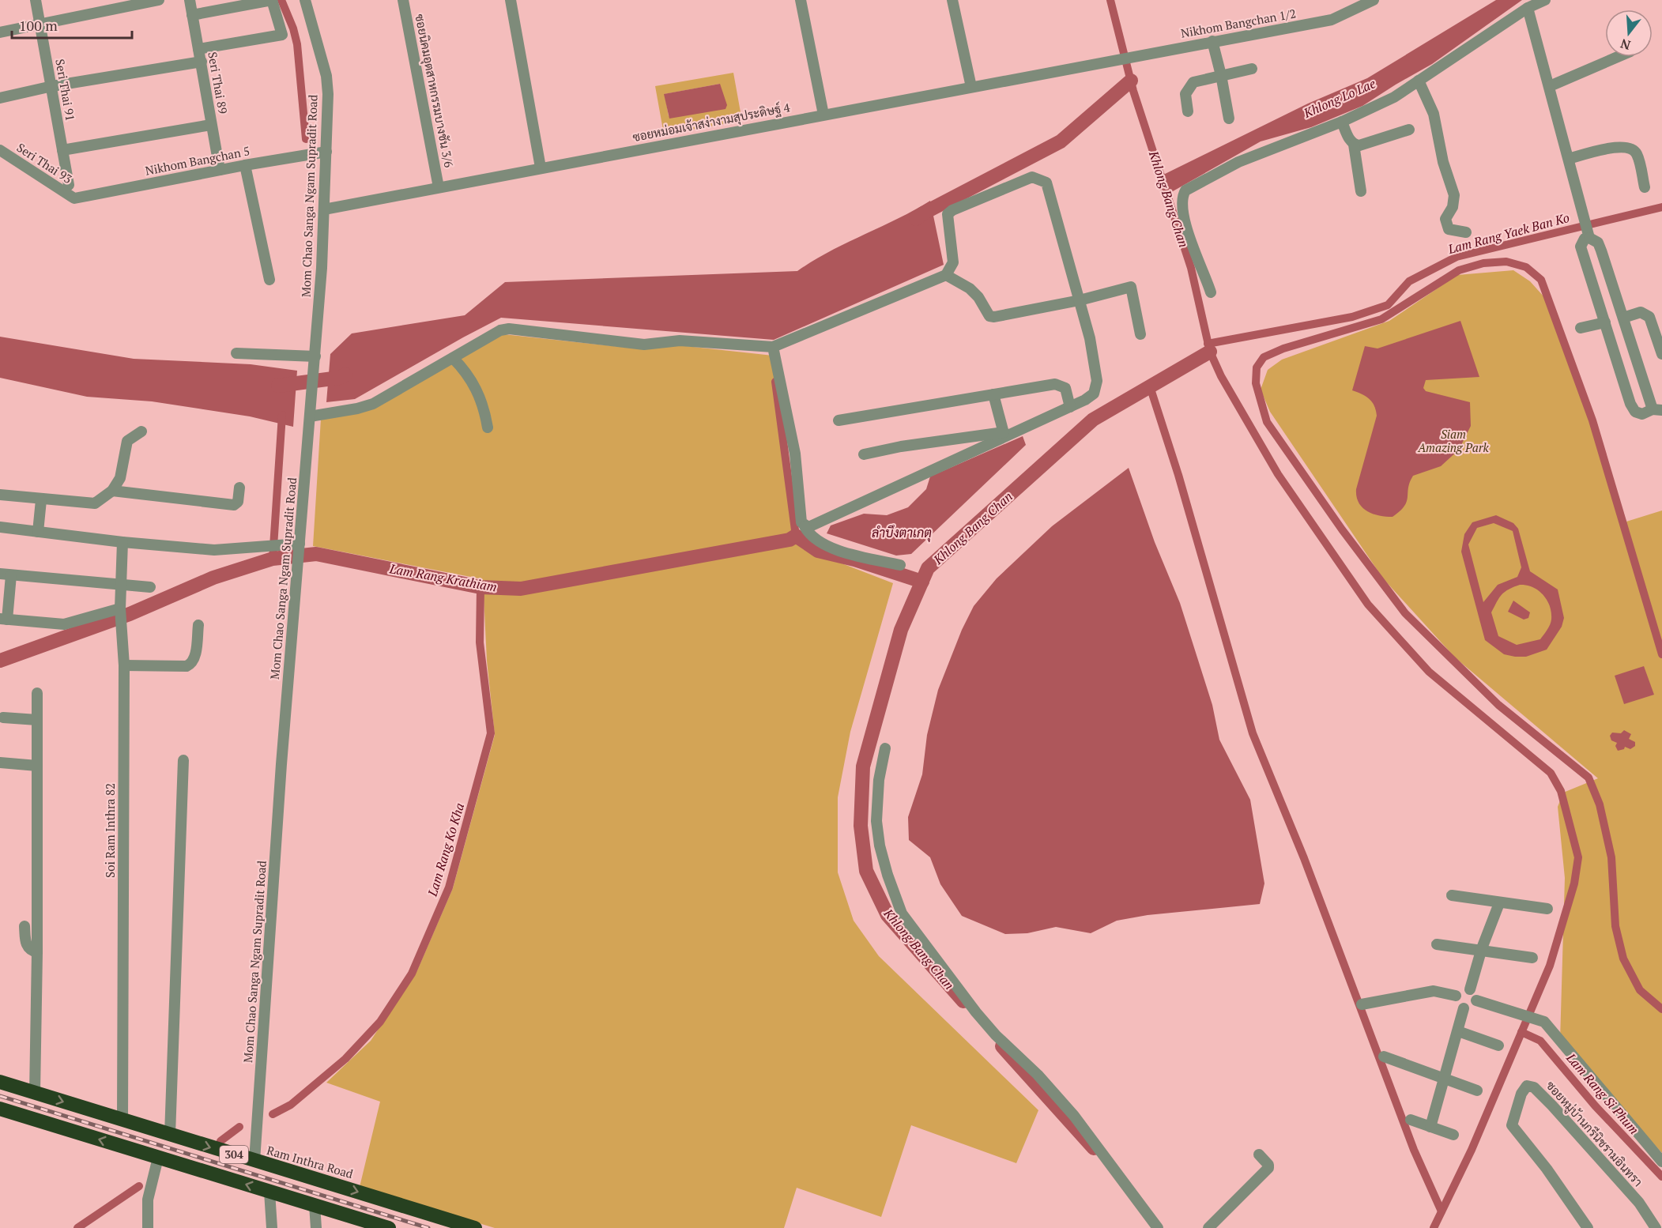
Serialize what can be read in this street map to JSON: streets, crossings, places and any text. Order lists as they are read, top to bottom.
{
  "streets": {
    "highway": ["304", "Ram Inthra Road"],
    "street": [
      "Nikhom Bangchan 1/2",
      "Seri Thai 89",
      "Seri Thai 91",
      "ซอยนิคมอุตสาหกรรมบางชัน 3/6",
      "ซอยหม่อมเจ้าสง่างามสุประดิษฐ์ 4",
      "Nikhom Bangchan 5",
      "Seri Thai 93",
      "Mom Chao Sanga Ngam Supradit Road",
      "Soi Ram Inthra 82",
      "ซอยหมู่บ้านกรีนิชรามอินทรา"
    ]
  },
  "crossings": [
    ["Nikhom Bangchan 1/2", "ซอยหม่อมเจ้าสง่างามสุประดิษฐ์ 4"],
    ["Seri Thai 89", "Nikhom Bangchan 5"],
    ["ซอยนิคมอุตสาหกรรมบางชัน 3/6", "ซอยหม่อมเจ้าสง่างามสุประดิษฐ์ 4"],
    ["ซอยหม่อมเจ้าสง่างามสุประดิษฐ์ 4", "Mom Chao Sanga Ngam Supradit Road"],
    ["Nikhom Bangchan 5", "Seri Thai 93"],
    ["Nikhom Bangchan 5", "Mom Chao Sanga Ngam Supradit Road"],
    ["Mom Chao Sanga Ngam Supradit Road", "Ram Inthra Road"],
    ["Soi Ram Inthra 82", "Ram Inthra Road"]
  ],
  "water": [
    "Khlong Lo Lae",
    "Khlong Bang Chan",
    "Lam Rang Yaek Ban Ko",
    "ลำบึงตาเกตุ",
    "Lam Rang Krathiam",
    "Lam Rang Ko Kha",
    "Lam Rang Si Phum"
  ],
  "parks": ["Siam Amazing Park"],
  "scale_bar": "100 m",
  "north": "bottom"
}
